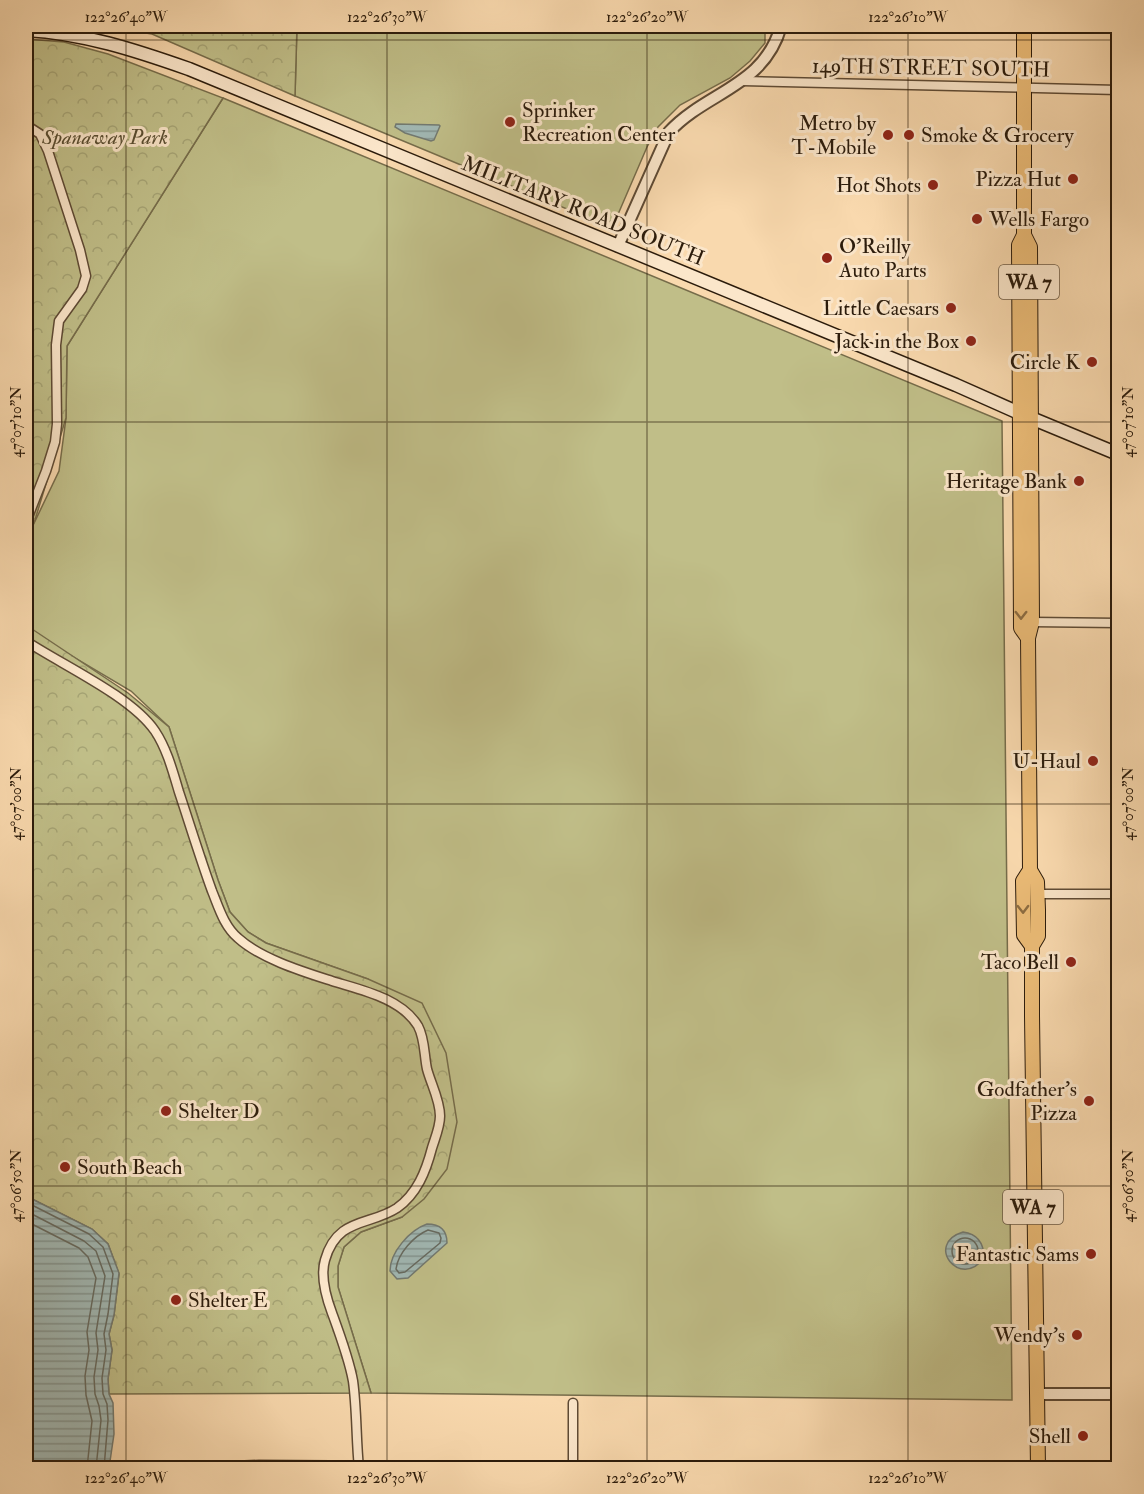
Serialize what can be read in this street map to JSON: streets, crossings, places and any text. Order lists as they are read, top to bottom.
{
  "streets": {
    "main road": ["MILITARY ROAD SOUTH", "WA 7"],
    "street": ["149TH STREET SOUTH"]
  },
  "crossings": [
    ["149TH STREET SOUTH", "WA 7"],
    ["MILITARY ROAD SOUTH", "WA 7"]
  ],
  "parks": ["Spanaway Park"],
  "places": [
    "Sprinker Recreation Center",
    "Metro by T-Mobile",
    "Smoke & Grocery",
    "Pizza Hut",
    "Hot Shots",
    "Wells Fargo",
    "O'Reilly Auto Parts",
    "Little Caesars",
    "Jack in the Box",
    "Circle K",
    "Heritage Bank",
    "U-Haul",
    "Taco Bell",
    "Godfather's Pizza",
    "Shelter D",
    "South Beach",
    "Fantastic Sams",
    "Shelter E",
    "Wendy's",
    "Shell"
  ],
  "coordinates": [
    "122°26'40\"W",
    "122°26'30\"W",
    "122°26'20\"W",
    "122°26'10\"W",
    "47°07'10\"N",
    "47°07'00\"N",
    "47°06'50\"N"
  ]
}
